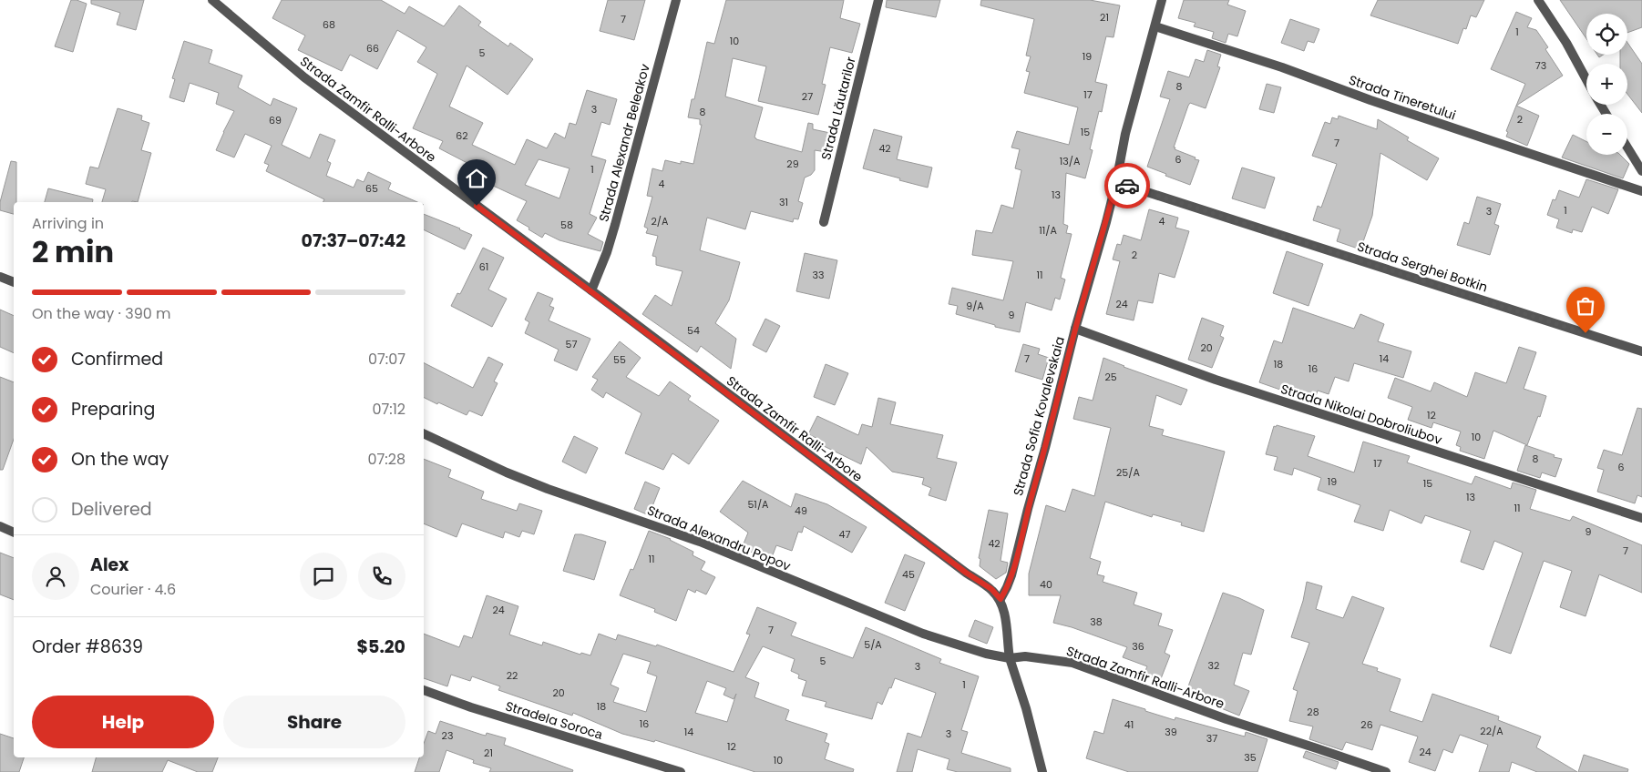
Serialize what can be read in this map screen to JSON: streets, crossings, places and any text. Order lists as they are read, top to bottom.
{
  "streets": {
    "street": [
      "Strada Tineretului",
      "Strada Lăutarilor",
      "Strada Zamfir Ralli-Arbore",
      "Strada Alexandr Beleakov",
      "Strada Serghei Botkin",
      "Strada Nikolai Dobroliubov",
      "Strada Sofia Kovalevskaia",
      "Strada Alexandru Popov",
      "Stradela Sorocа"
    ]
  },
  "crossings": [
    ["Strada Tineretului", "Strada Sofia Kovalevskaia"],
    ["Strada Zamfir Ralli-Arbore", "Strada Alexandr Beleakov"],
    ["Strada Zamfir Ralli-Arbore", "Strada Sofia Kovalevskaia"],
    ["Strada Zamfir Ralli-Arbore", "Strada Alexandru Popov"],
    ["Strada Serghei Botkin", "Strada Sofia Kovalevskaia"],
    ["Strada Nikolai Dobroliubov", "Strada Sofia Kovalevskaia"]
  ],
  "house_numbers": [
    "21",
    "7",
    "68",
    "1",
    "10",
    "66",
    "5",
    "19",
    "73",
    "8",
    "17",
    "27",
    "3",
    "8",
    "2",
    "69",
    "15",
    "62",
    "7",
    "42",
    "6",
    "13/A",
    "29",
    "1",
    "4",
    "65",
    "13",
    "31",
    "1",
    "3",
    "2/A",
    "4",
    "58",
    "11/A",
    "2",
    "61",
    "33",
    "11",
    "24",
    "9/A",
    "9",
    "54",
    "57",
    "20",
    "7",
    "14",
    "55",
    "18",
    "16",
    "25",
    "12",
    "10",
    "8",
    "17",
    "6",
    "25/A",
    "19",
    "15",
    "13",
    "51/A",
    "11",
    "49",
    "9",
    "47",
    "42",
    "7",
    "11",
    "45",
    "40",
    "24",
    "38",
    "7",
    "5/A",
    "36",
    "5",
    "32",
    "3",
    "22",
    "1",
    "20",
    "18",
    "28",
    "16",
    "41",
    "26",
    "22/A",
    "14",
    "39",
    "3",
    "23",
    "37",
    "12",
    "24",
    "21",
    "35",
    "10"
  ],
  "page": {
    "map_buttons": ["+", "−"],
    "heading": ["2 min", "Arriving in", "07:37–07:42"],
    "panel": [
      "Alex",
      "Courier · 4.6",
      "Order #8639",
      "$5.20"
    ],
    "bar": "On the way · 390 m",
    "list": [
      ["Confirmed", "07:07"],
      ["Preparing", "07:12"],
      ["On the way", "07:28"],
      "Delivered"
    ],
    "buttons": ["Help", "Share"]
  }
}
